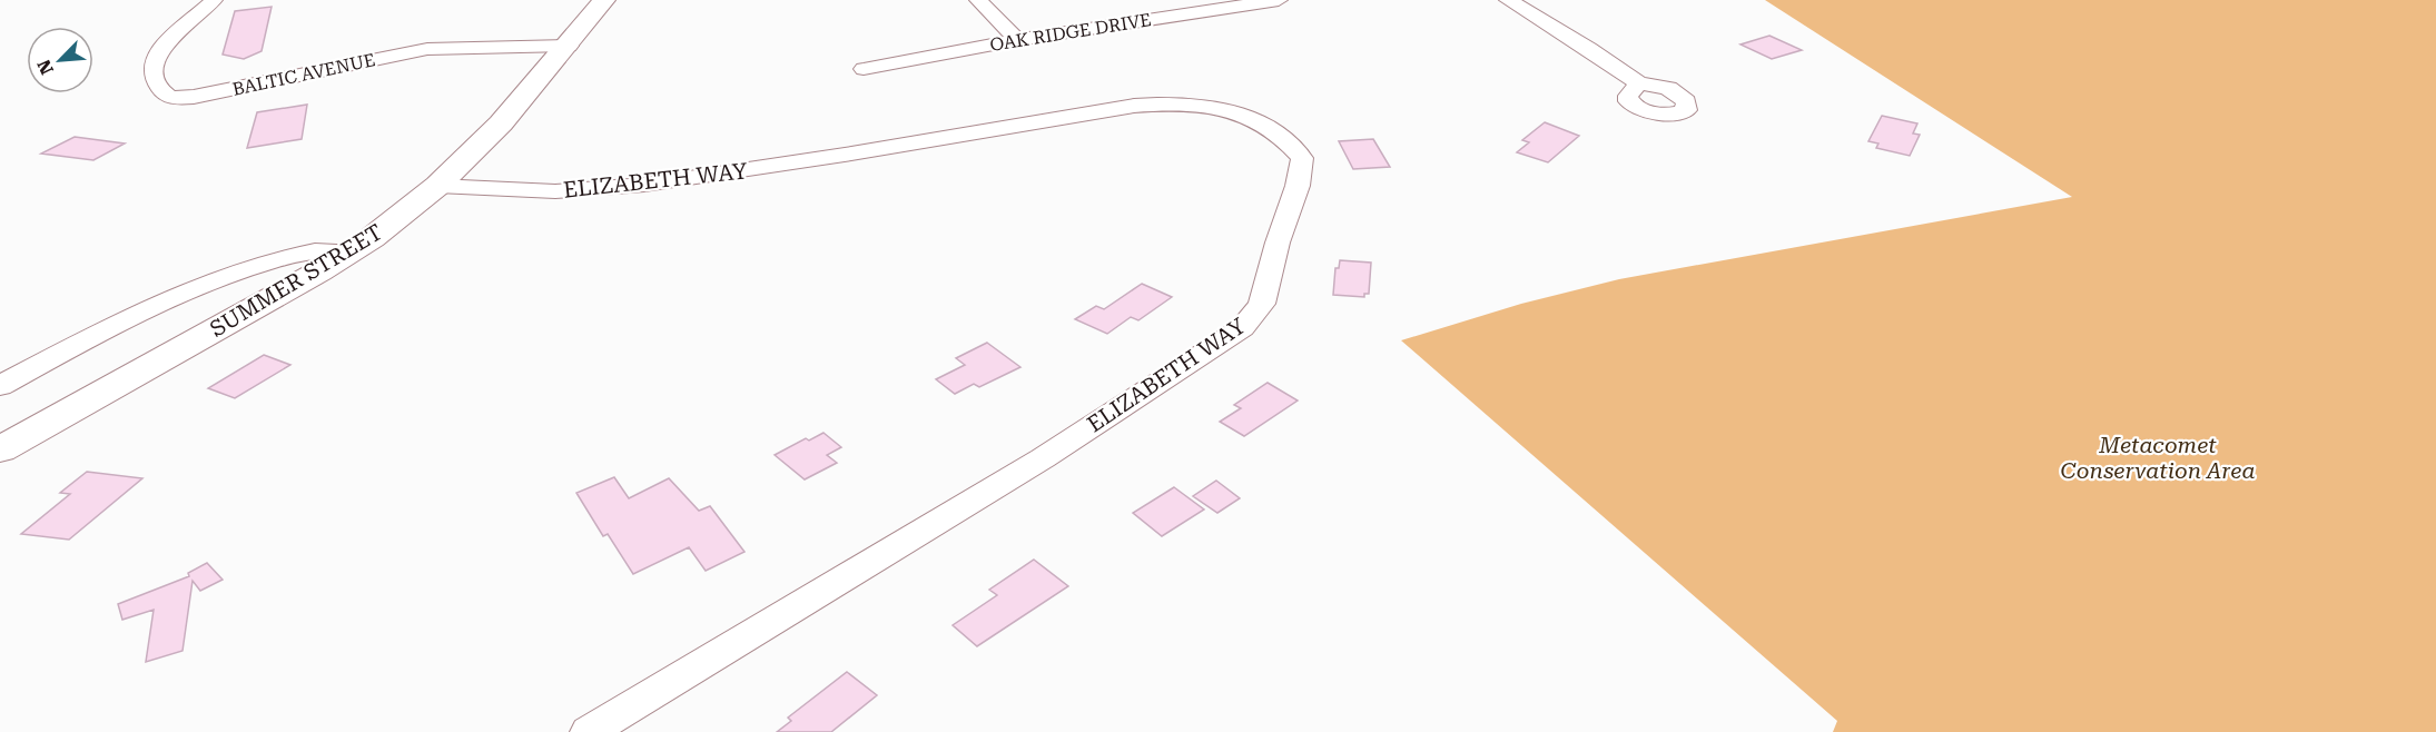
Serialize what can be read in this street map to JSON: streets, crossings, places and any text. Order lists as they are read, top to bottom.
{
  "streets": {
    "street": [
      "OAK RIDGE DRIVE",
      "BALTIC AVENUE",
      "ELIZABETH WAY",
      "SUMMER STREET"
    ]
  },
  "crossings": [
    ["BALTIC AVENUE", "SUMMER STREET"],
    ["ELIZABETH WAY", "SUMMER STREET"]
  ],
  "parks": ["Metacomet Conservation Area"],
  "north": "bottom left"
}
